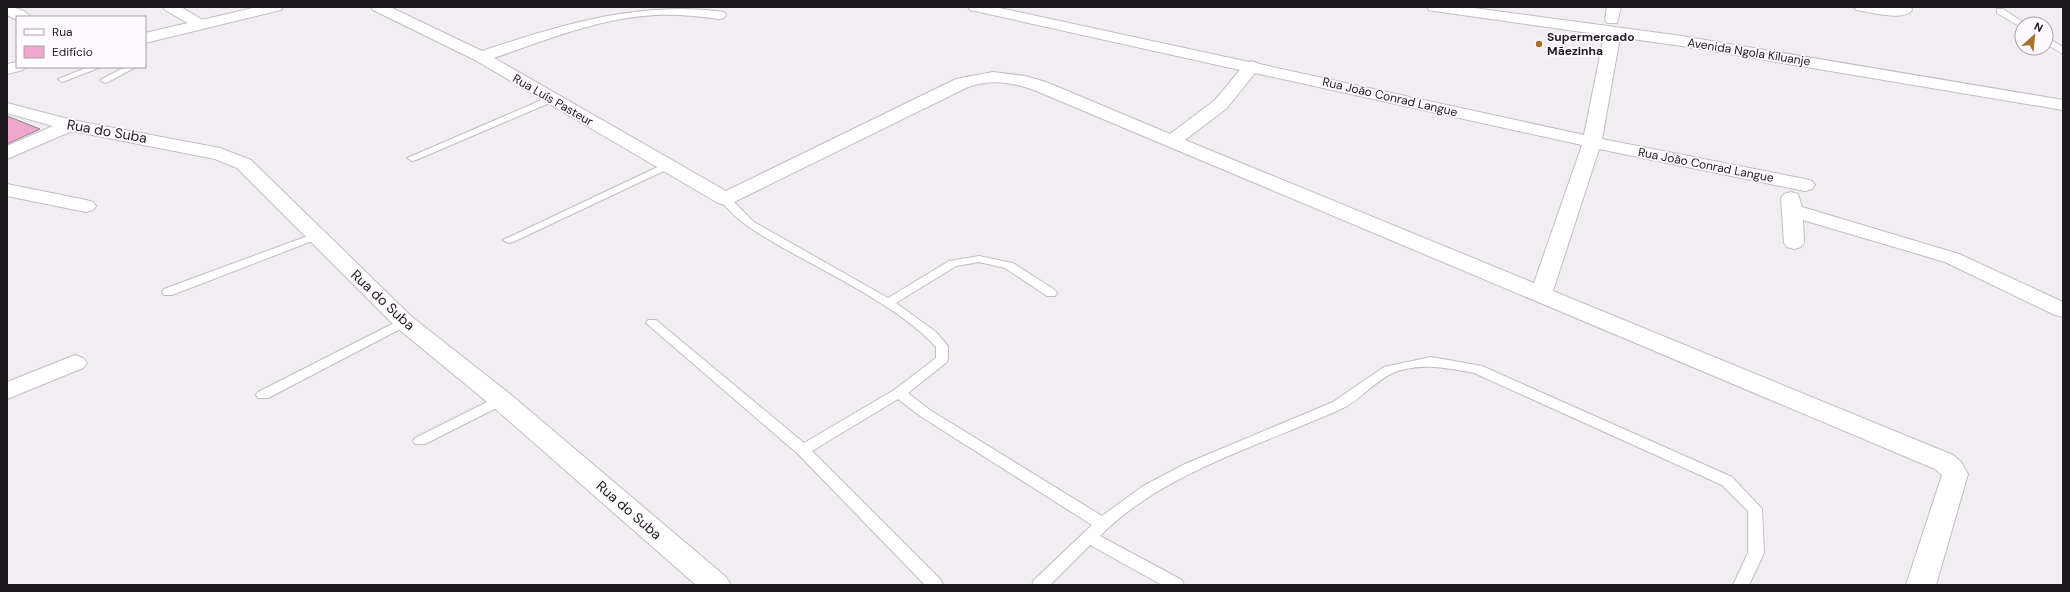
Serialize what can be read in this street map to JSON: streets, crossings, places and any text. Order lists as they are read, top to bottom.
{
  "streets": {
    "street": [
      "Avenida Ngola Kiluanje",
      "Rua João Conrad Langue",
      "Rua Luís Pasteur",
      "Rua do Suba"
    ]
  },
  "places": ["Supermercado Mãezinha"],
  "legend": ["Rua", "Edifício"],
  "north": "top right"
}
